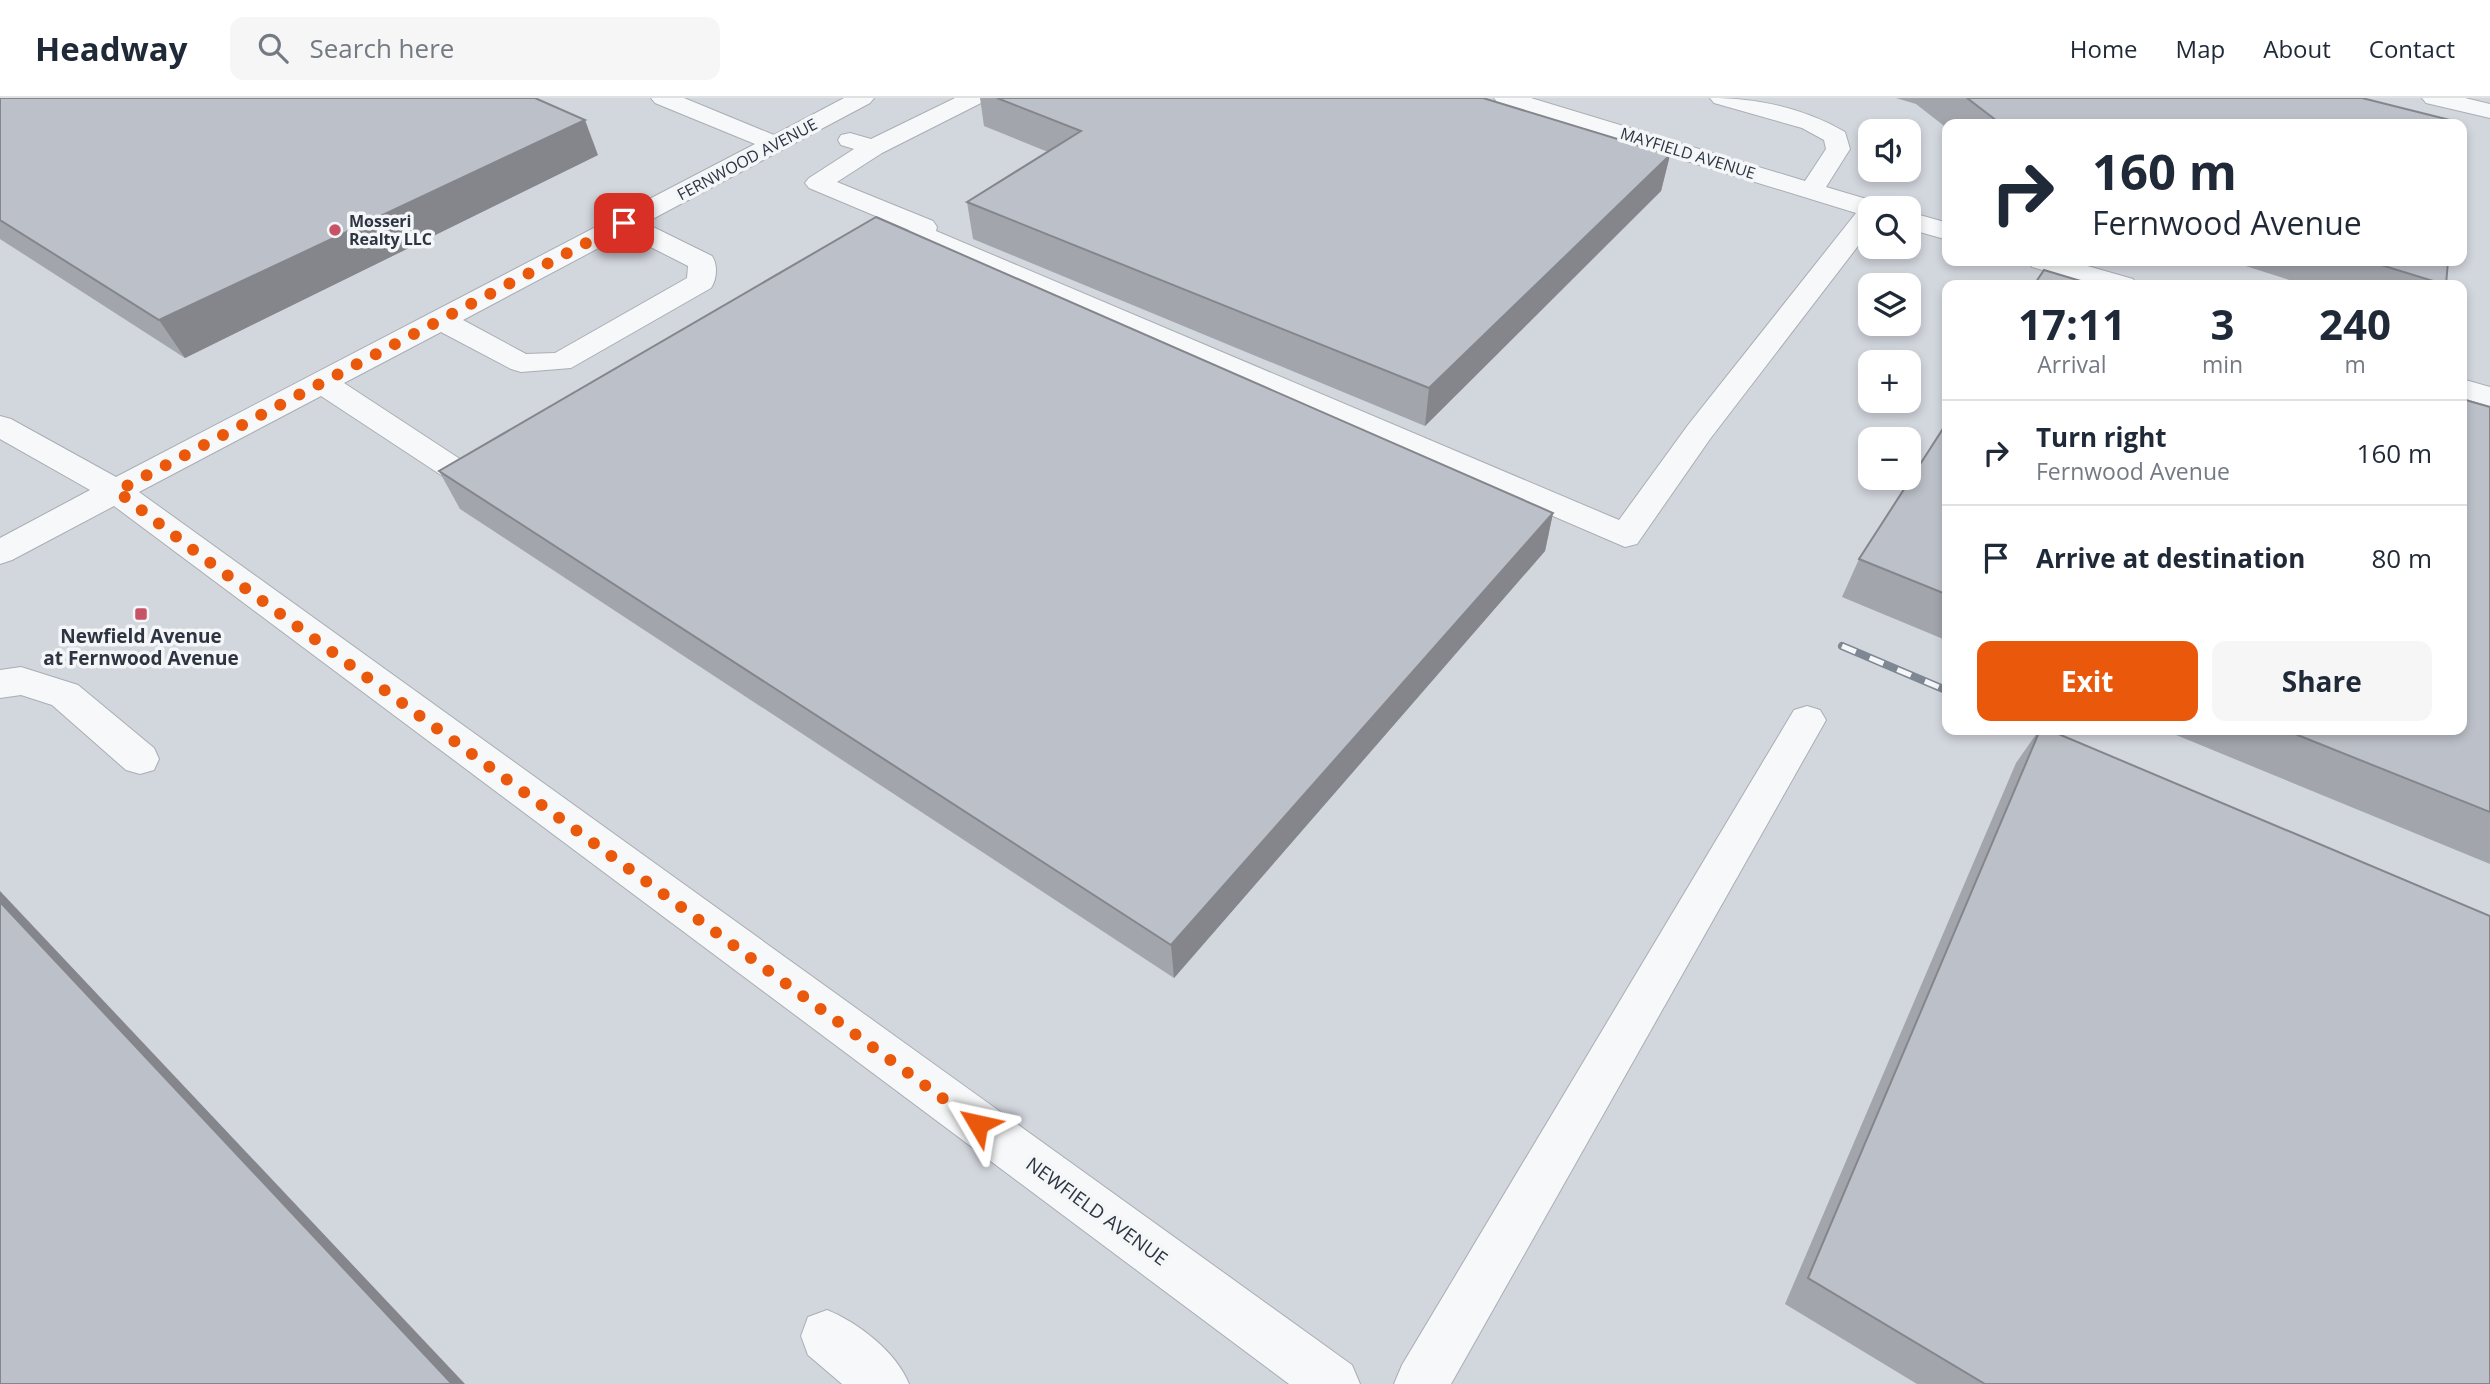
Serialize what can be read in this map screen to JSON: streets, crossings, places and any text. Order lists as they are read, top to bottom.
{
  "streets": {
    "lane": ["MAYFIELD AVENUE", "FERNWOOD AVENUE", "NEWFIELD AVENUE"]
  },
  "crossings": [
    ["FERNWOOD AVENUE", "NEWFIELD AVENUE"]
  ],
  "places": {
    "other": ["Mosseri Realty LLC"],
    "transit": ["Newfield Avenue at Fernwood Avenue"]
  },
  "page": {
    "header": "Headway",
    "search": "Search here",
    "nav": [
      "Home",
      "Map",
      "About",
      "Contact"
    ],
    "map_buttons": ["+", "−"],
    "turn": ["160 m", "Fernwood Avenue"],
    "eta": [
      "17:11",
      "Arrival",
      "3",
      "min",
      "240",
      "m"
    ],
    "list": [
      {
        "name": "Turn right",
        "note": "Fernwood Avenue",
        "value": "160 m"
      },
      {
        "name": "Arrive at destination",
        "value": "80 m"
      }
    ],
    "buttons": ["Exit", "Share"]
  }
}
